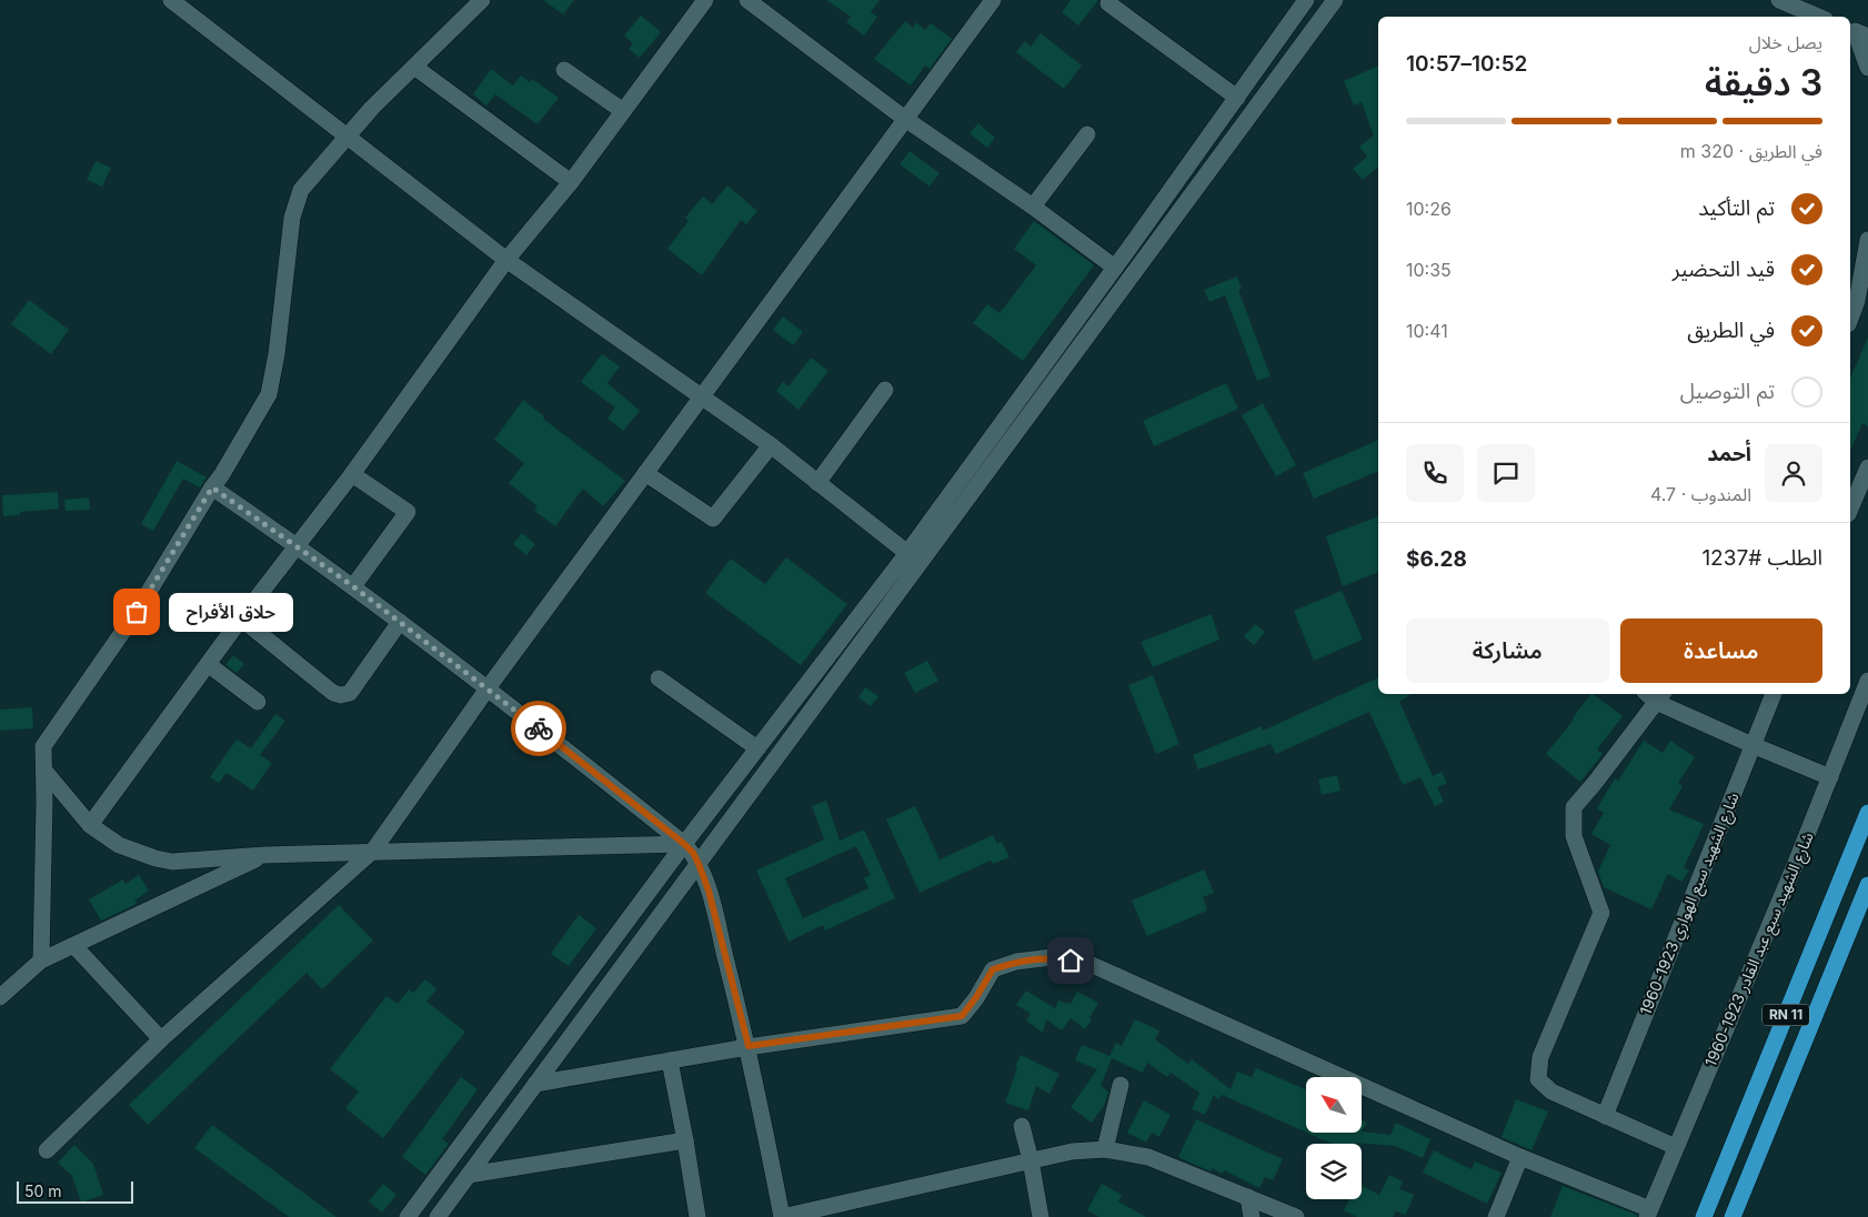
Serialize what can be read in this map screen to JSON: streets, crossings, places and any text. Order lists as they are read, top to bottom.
{
  "streets": {
    "highway": ["RN 11"],
    "street": ["شارع الشهيد سبع الهواري 1923-1960", "شارع الشهيد سبع عبد القادر 1923-1960"]
  },
  "places": ["حلاق الأفراح"],
  "scale_bar": "50 m",
  "north": "top left",
  "page": {
    "heading": ["3 دقيقة", "يصل خلال", "10:52–10:57"],
    "panel": [
      "أحمد",
      "المندوب · 4.7",
      "الطلب #1237",
      "$6.28"
    ],
    "bar": "في الطريق · 320 m",
    "list": [
      ["تم التأكيد", "10:26"],
      ["قيد التحضير", "10:35"],
      ["في الطريق", "10:41"],
      "تم التوصيل"
    ],
    "bubble": "حلاق الأفراح",
    "buttons": ["مساعدة", "مشاركة"],
    "scale": "50 m"
  }
}
